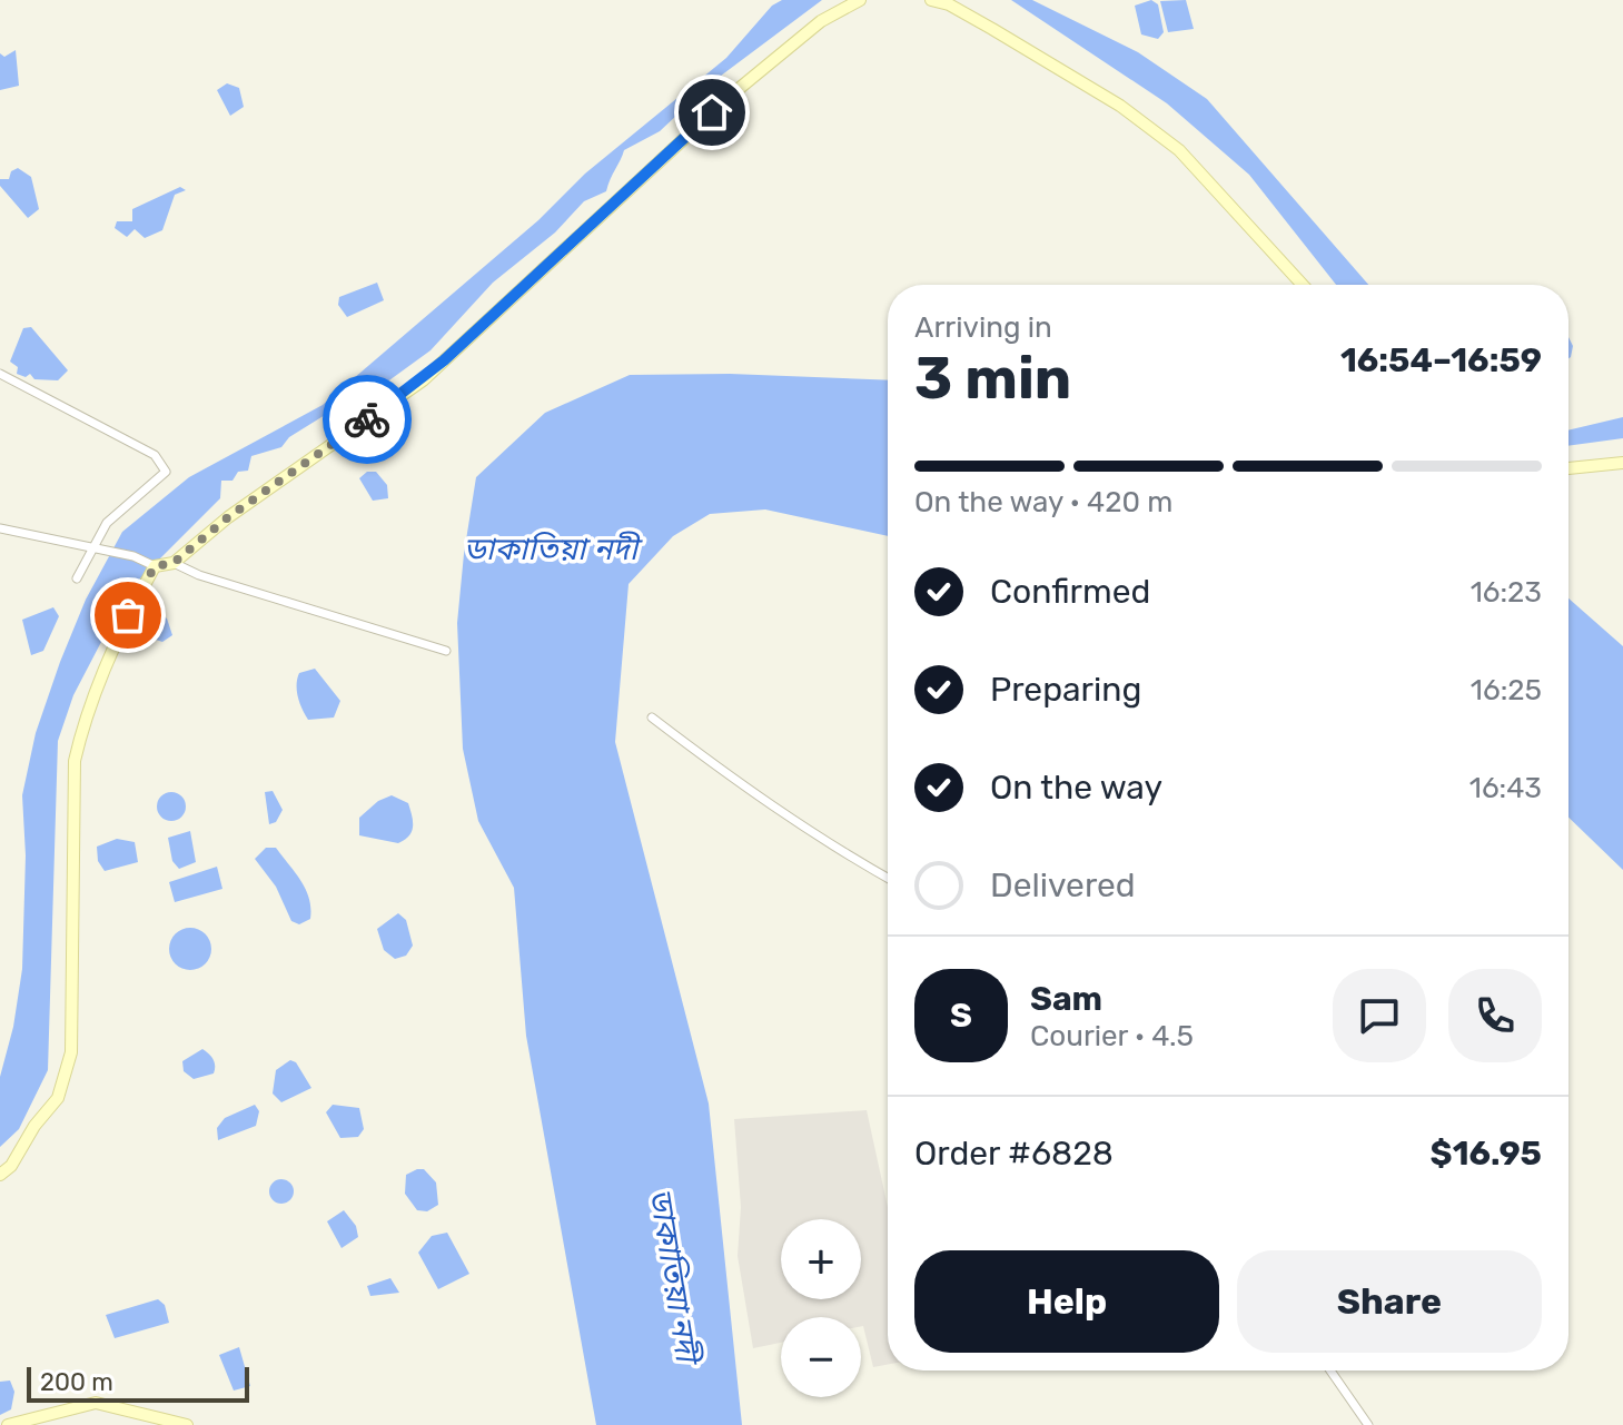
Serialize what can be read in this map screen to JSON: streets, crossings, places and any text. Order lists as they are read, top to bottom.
{
  "water": ["ডাকাতিয়া নদী"],
  "scale_bar": "200 m",
  "page": {
    "heading": ["3 min", "Arriving in", "16:54–16:59"],
    "panel": [
      "Sam",
      "Courier · 4.5",
      "Order #6828",
      "$16.95"
    ],
    "bar": "On the way · 420 m",
    "list": [
      ["Confirmed", "16:23"],
      ["Preparing", "16:25"],
      ["On the way", "16:43"],
      "Delivered"
    ],
    "round": "S",
    "map_buttons": ["+", "−"],
    "buttons": ["Help", "Share"],
    "scale": "200 m"
  }
}
